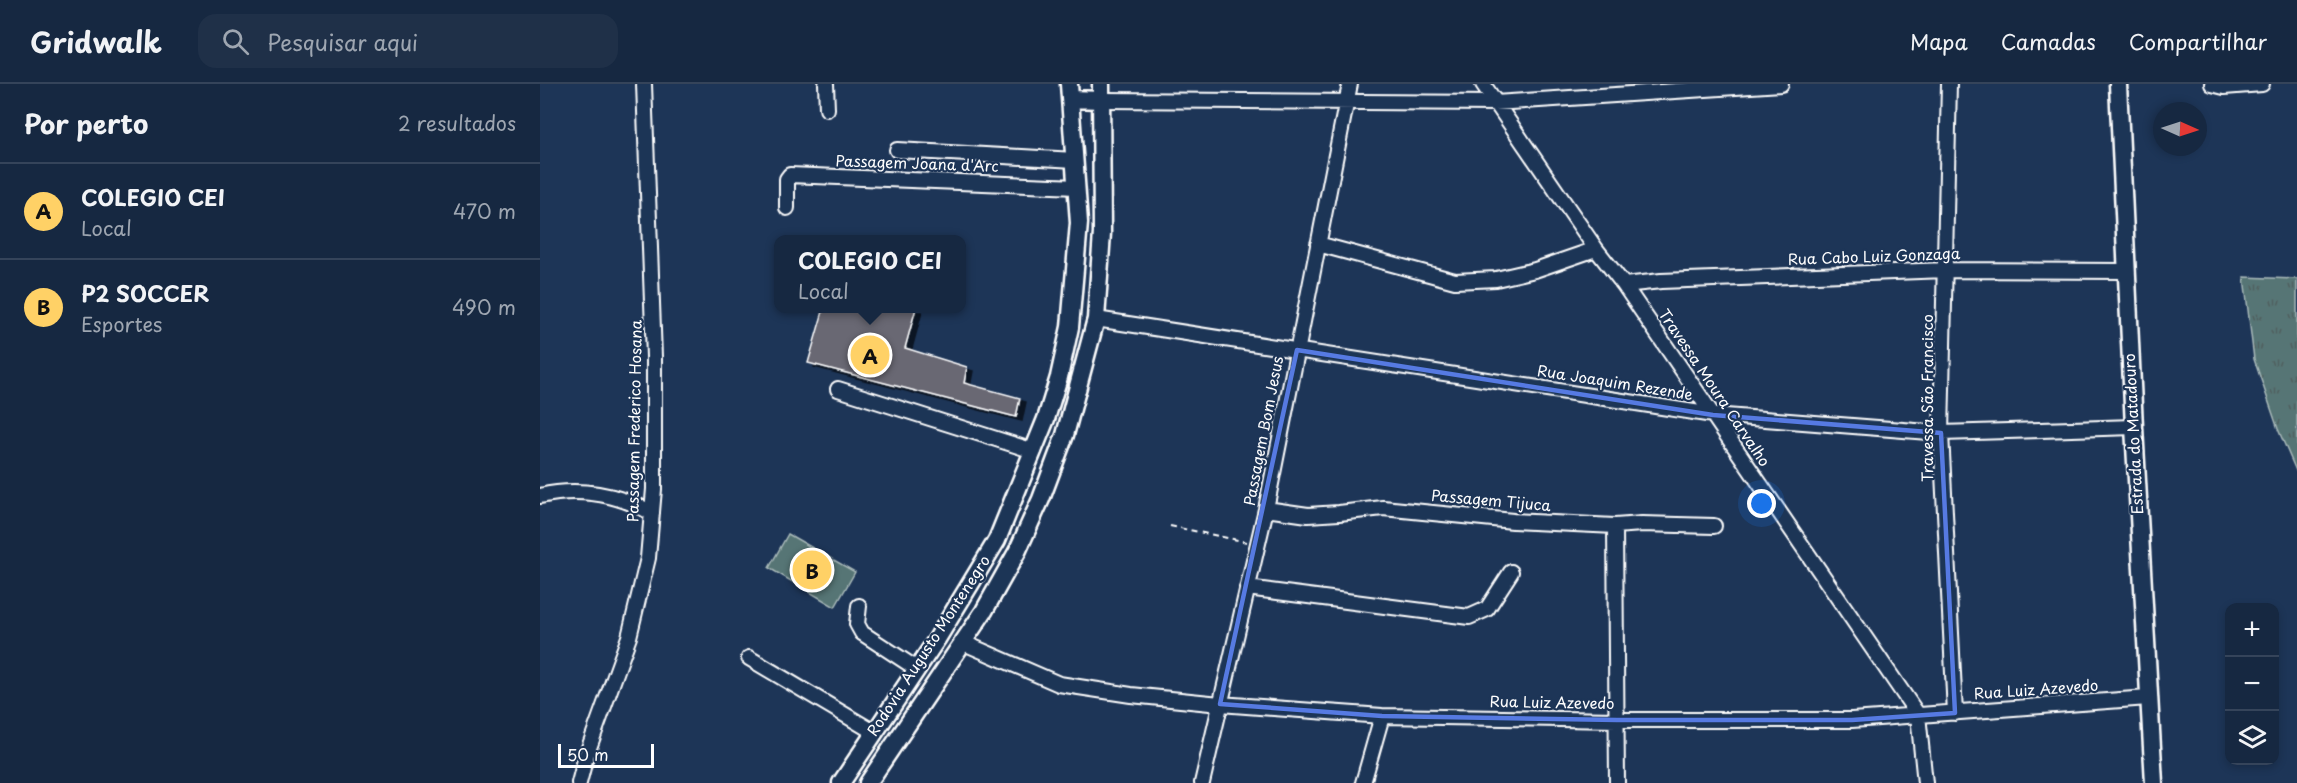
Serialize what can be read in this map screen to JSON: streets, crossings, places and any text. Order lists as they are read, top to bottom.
{
  "streets": {
    "main road": ["Estrada do Matadouro", "Rodovia Augusto Montenegro"],
    "street": [
      "Passagem Joana d'Arc",
      "Rua Cabo Luiz Gonzaga",
      "Rua Joaquim Rezende",
      "Travessa Moura Carvalho",
      "Travessa São Francisco",
      "Passagem Frederico Hosana",
      "Passagem Bom Jesus",
      "Passagem Tijuca",
      "Rua Luiz Azevedo"
    ]
  },
  "crossings": [
    ["Passagem Joana d'Arc", "Rodovia Augusto Montenegro"],
    ["Rua Cabo Luiz Gonzaga", "Travessa Moura Carvalho"],
    ["Rua Cabo Luiz Gonzaga", "Travessa São Francisco"],
    ["Rua Cabo Luiz Gonzaga", "Estrada do Matadouro"],
    ["Rua Joaquim Rezende", "Travessa Moura Carvalho"],
    ["Rua Joaquim Rezende", "Travessa São Francisco"],
    ["Rua Joaquim Rezende", "Passagem Bom Jesus"],
    ["Rua Joaquim Rezende", "Estrada do Matadouro"],
    ["Rua Joaquim Rezende", "Rodovia Augusto Montenegro"],
    ["Travessa Moura Carvalho", "Rua Luiz Azevedo"],
    ["Travessa São Francisco", "Rua Luiz Azevedo"],
    ["Passagem Bom Jesus", "Passagem Tijuca"],
    ["Passagem Bom Jesus", "Rua Luiz Azevedo"],
    ["Estrada do Matadouro", "Rua Luiz Azevedo"],
    ["Rodovia Augusto Montenegro", "Rua Luiz Azevedo"]
  ],
  "scale_bar": "50 m",
  "north": "right",
  "page": {
    "header": "Gridwalk",
    "search": "Pesquisar aqui",
    "nav": ["Mapa", "Camadas", "Compartilhar"],
    "heading": ["Por perto", "2 resultados"],
    "list": [
      {
        "mark": "A",
        "name": "COLEGIO CEI",
        "note": "Local",
        "value": "470 m"
      },
      {
        "mark": "B",
        "name": "P2 SOCCER",
        "note": "Esportes",
        "value": "490 m"
      }
    ],
    "popup": ["COLEGIO CEI", "Local"],
    "pins": ["A", "B"],
    "map_buttons": ["+", "−"],
    "scale": "50 m"
  }
}
